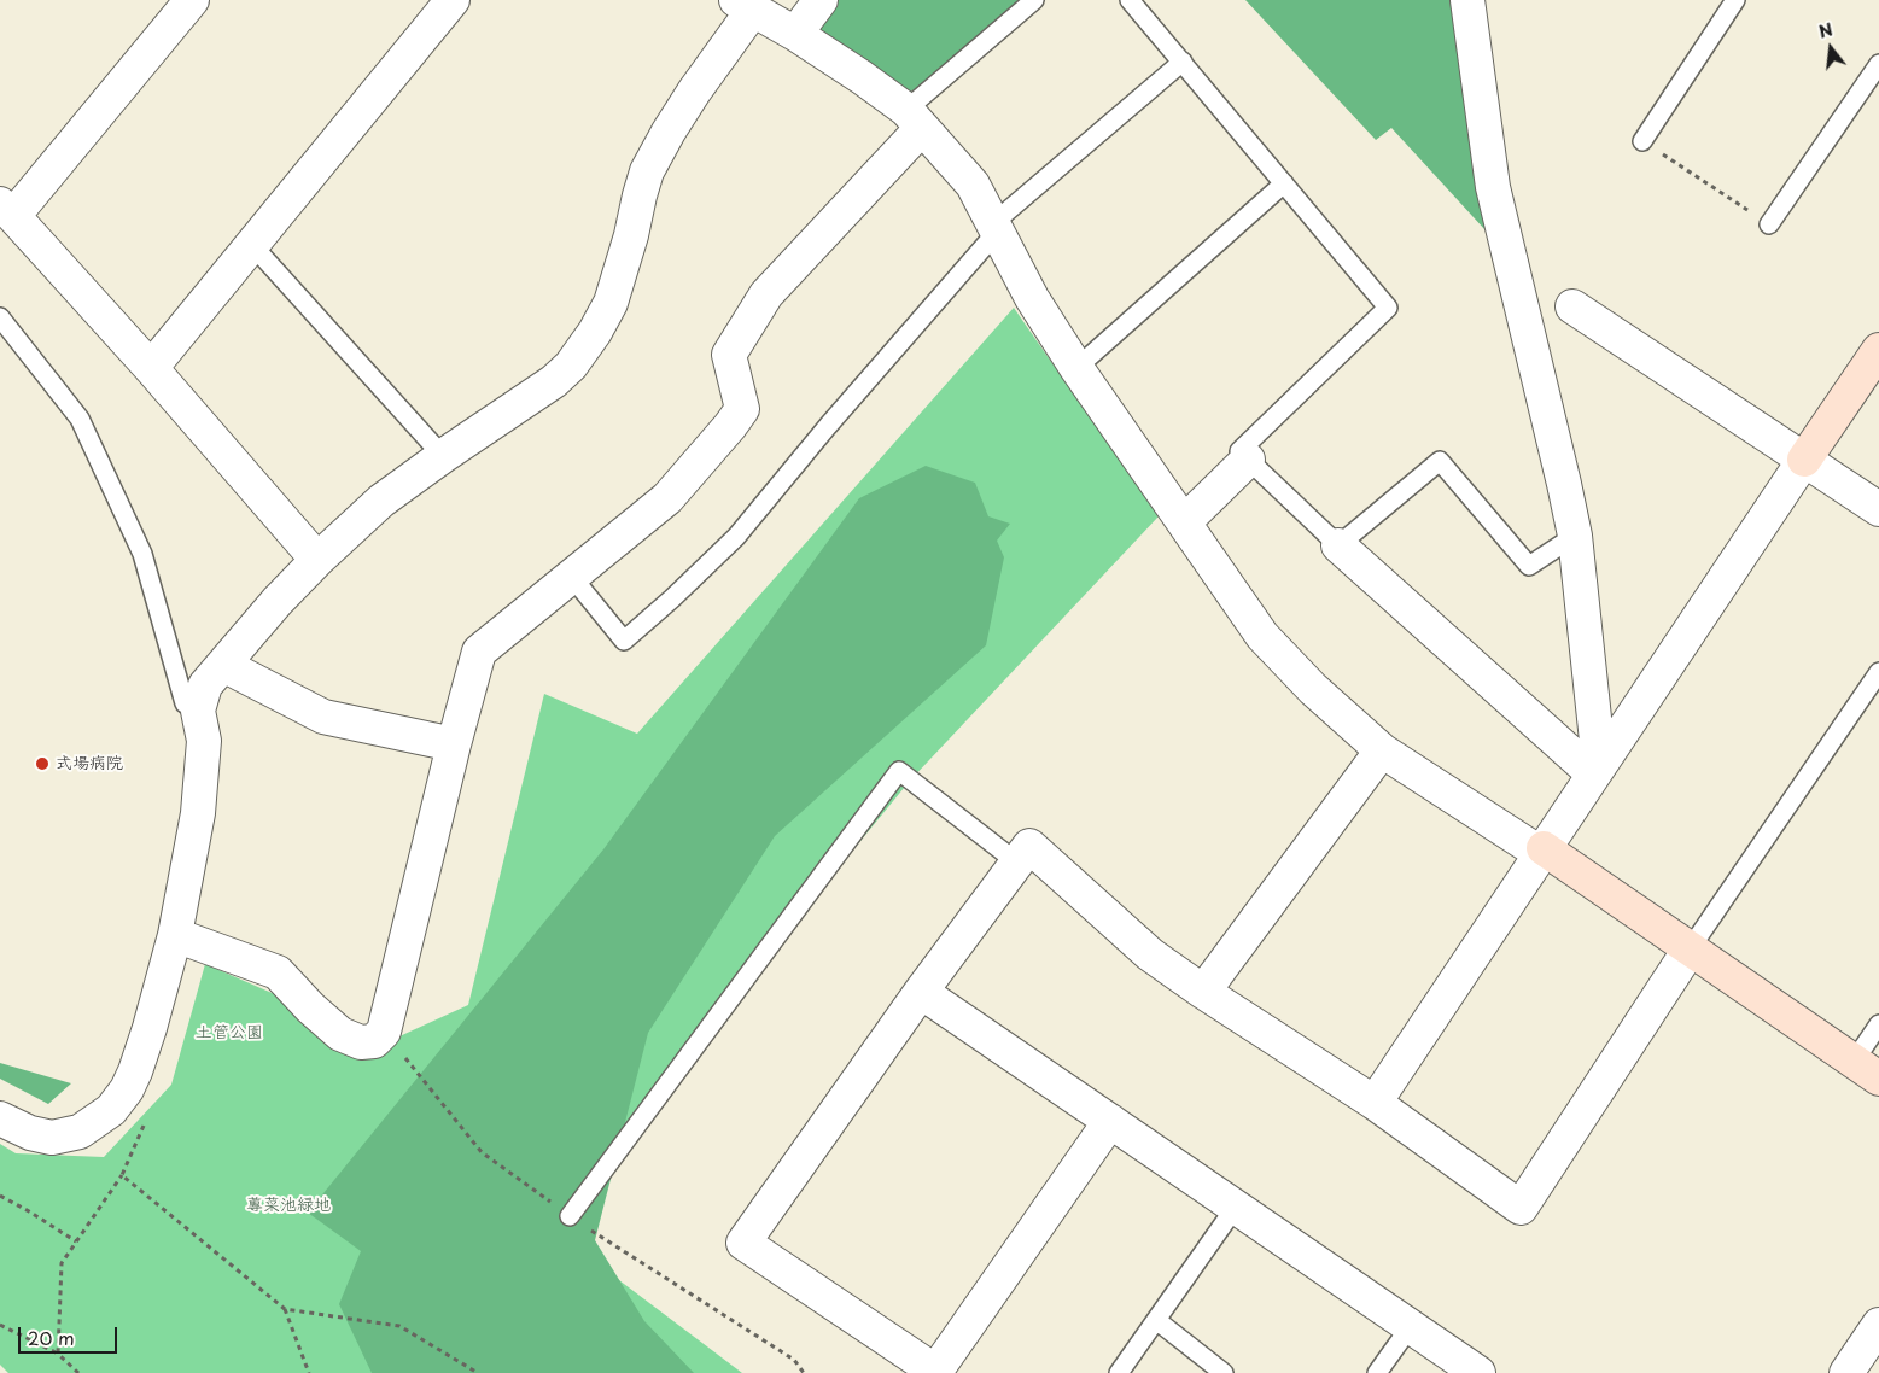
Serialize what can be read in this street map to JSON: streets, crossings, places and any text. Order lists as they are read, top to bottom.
{
  "parks": ["土管公園", "蓴菜池緑地"],
  "places": ["式場病院"],
  "scale_bar": "20 m",
  "north": "top"
}
